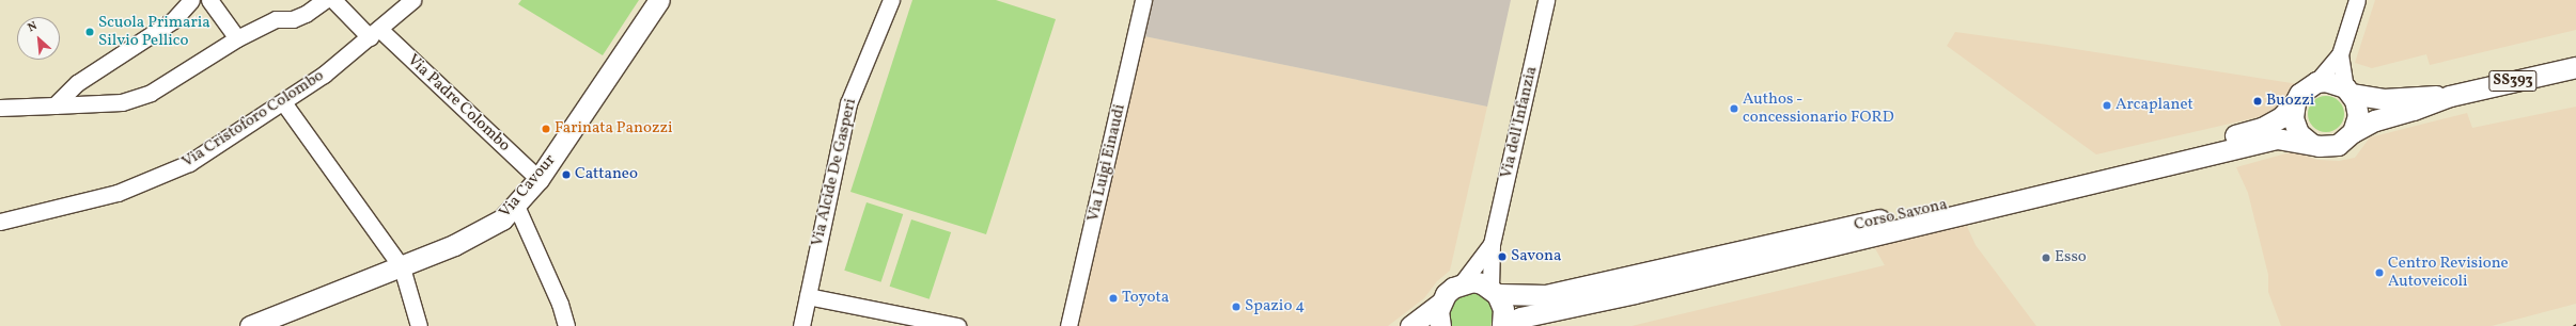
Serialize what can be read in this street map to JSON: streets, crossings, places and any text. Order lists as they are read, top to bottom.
{
  "streets": {
    "main road": ["SS393", "Via Cavour", "Corso Savona"],
    "street": [
      "Via Padre Colombo",
      "Via Cristoforo Colombo",
      "Via dell'Infanzia",
      "Via Luigi Einaudi",
      "Via Alcide De Gasperi"
    ]
  },
  "crossings": [
    ["SS393", "Corso Savona"],
    ["Via Padre Colombo", "Via Cristoforo Colombo"],
    ["Via Padre Colombo", "Via Cavour"],
    ["Via dell'Infanzia", "Corso Savona"]
  ],
  "places": [
    "Scuola Primaria Silvio Pellico",
    "Buozzi",
    "Arcaplanet",
    "Authos - concessionario FORD",
    "Farinata Panozzi",
    "Cattaneo",
    "Savona",
    "Esso",
    "Centro Revisione Autoveicoli",
    "Toyota",
    "Spazio 4"
  ],
  "north": "top left"
}
